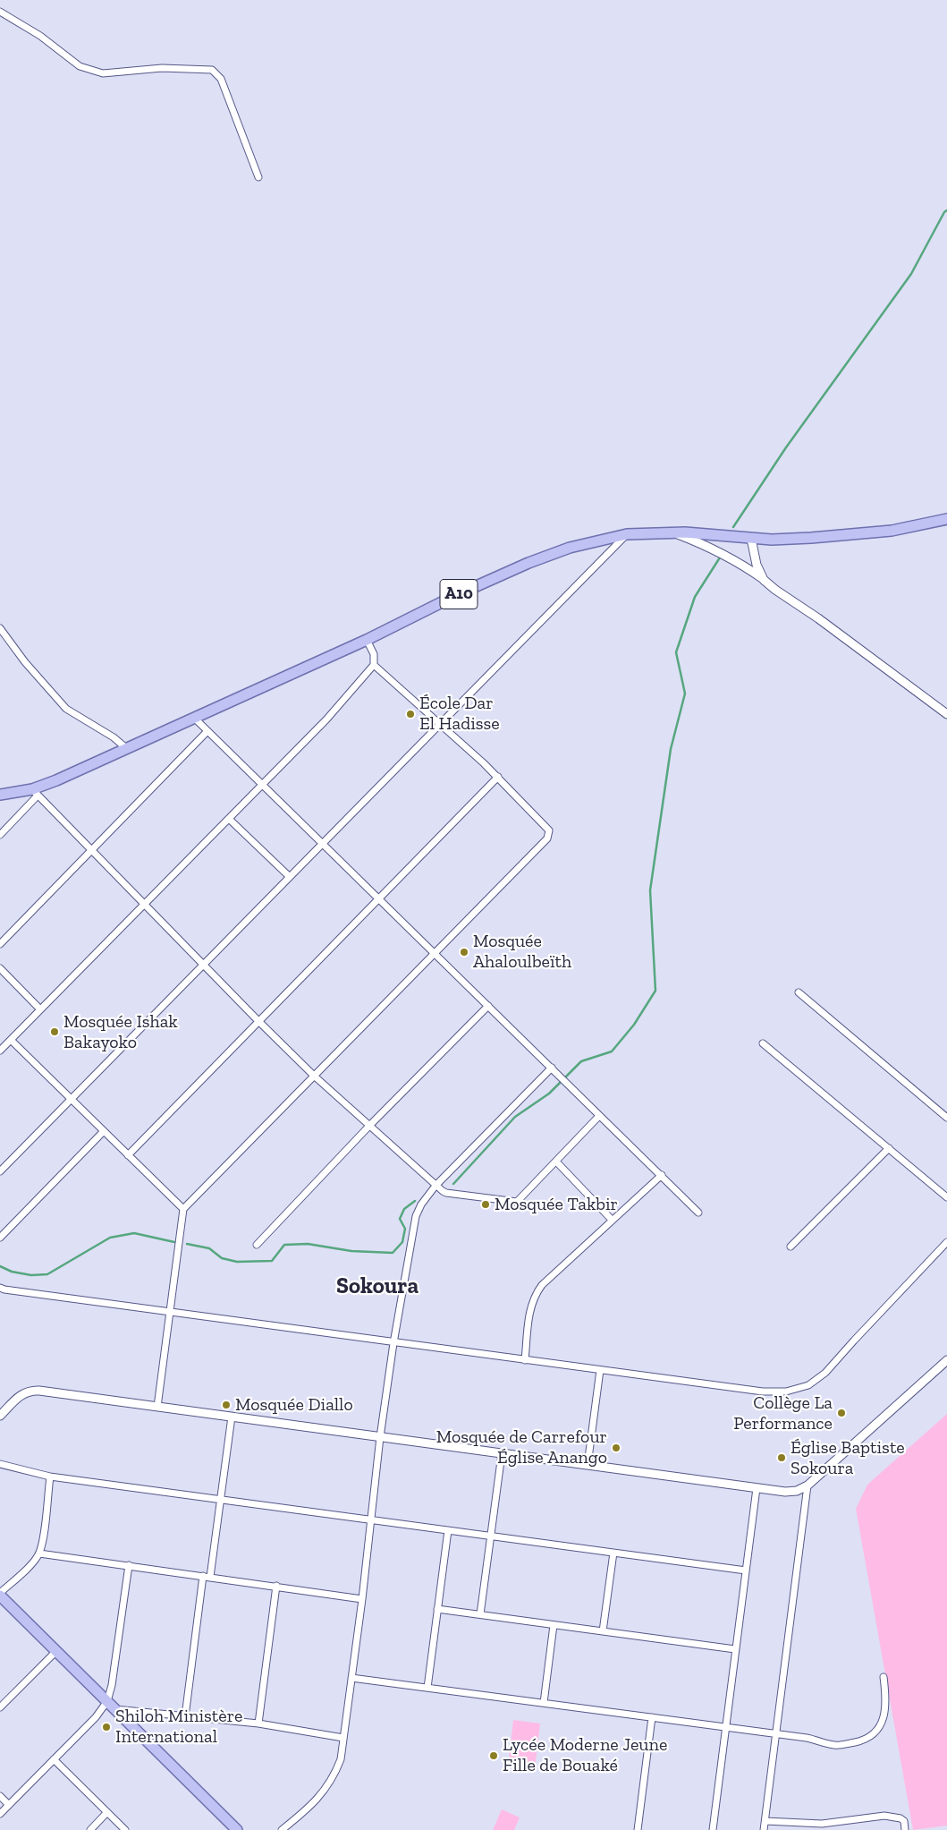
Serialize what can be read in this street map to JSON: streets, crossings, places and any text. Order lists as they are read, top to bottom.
{
  "streets": {
    "main road": ["A10"]
  },
  "districts": ["Sokoura"],
  "places": [
    "École Dar El Hadisse",
    "Mosquée Ahaloulbeïth",
    "Mosquée Ishak Bakayoko",
    "Mosquée Takbir",
    "Mosquée Diallo",
    "Collège La Performance",
    "Mosquée de Carrefour Église Anango",
    "Église Baptiste Sokoura",
    "Shiloh Ministère International",
    "Lycée Moderne Jeune Fille de Bouaké"
  ]
}
